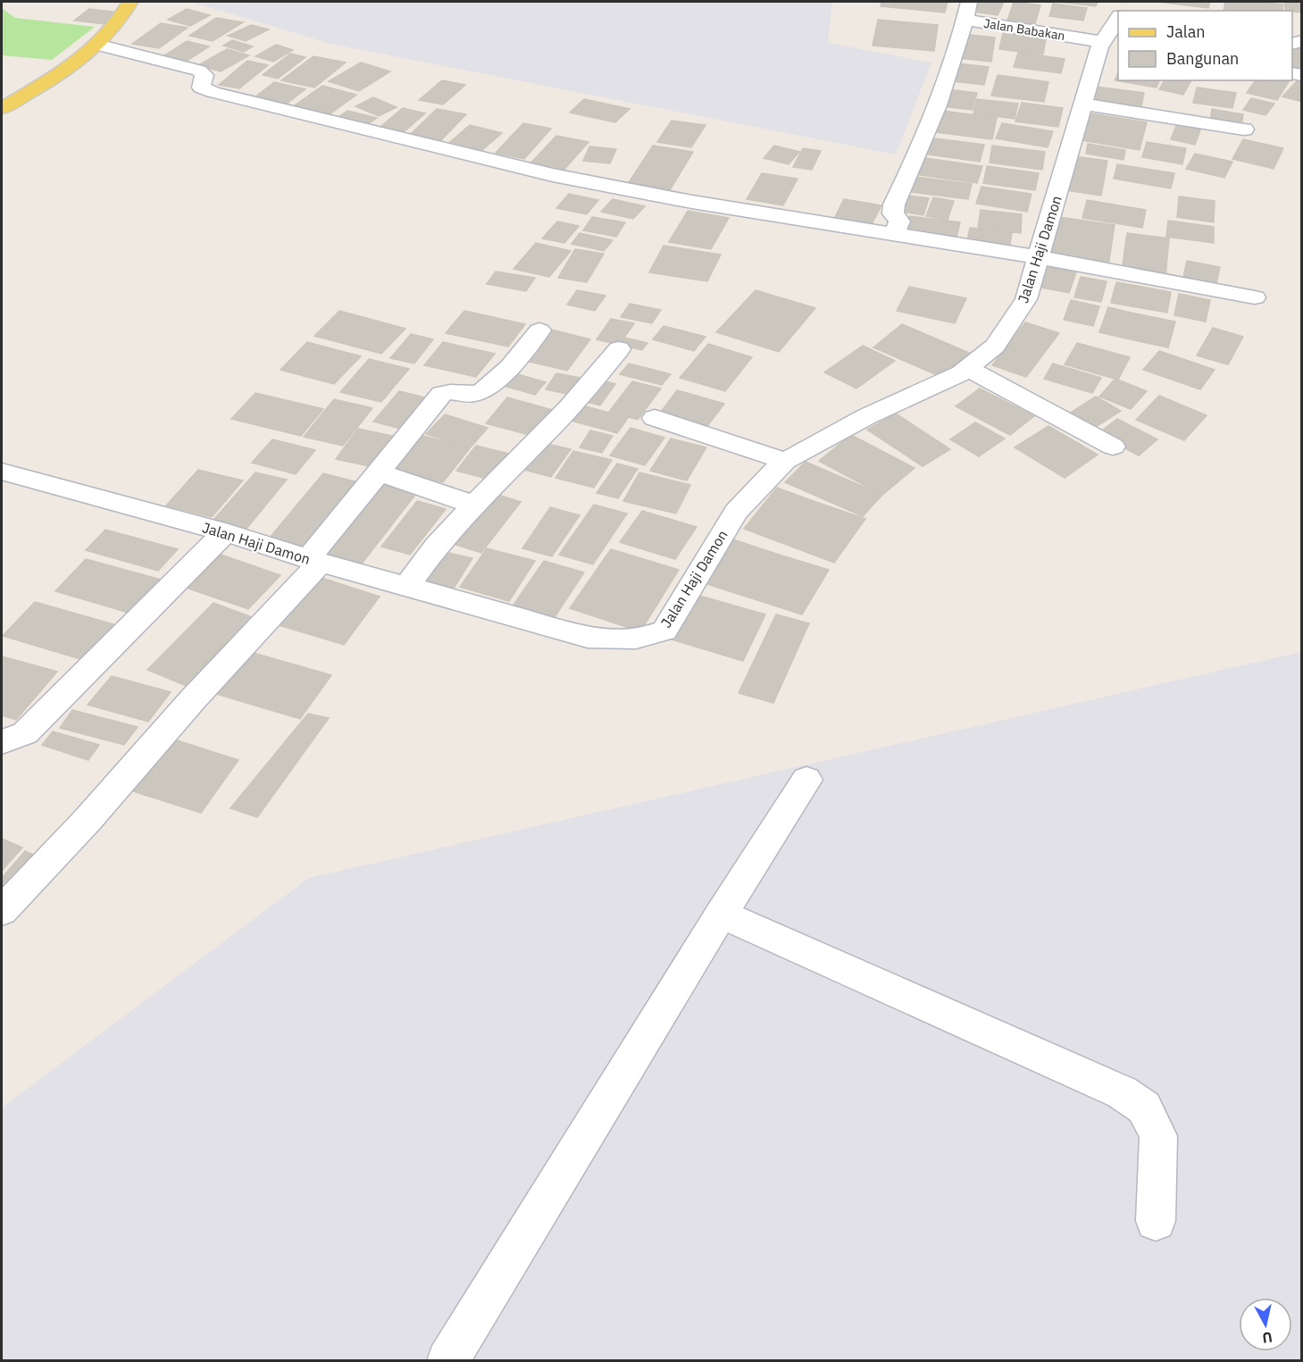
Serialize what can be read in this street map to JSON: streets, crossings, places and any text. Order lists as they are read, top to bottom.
{
  "streets": {
    "street": ["Jalan Babakan", "Jalan Haji Damon"]
  },
  "crossings": [
    ["Jalan Babakan", "Jalan Haji Damon"]
  ],
  "legend": ["Jalan", "Bangunan"],
  "north": "bottom"
}
